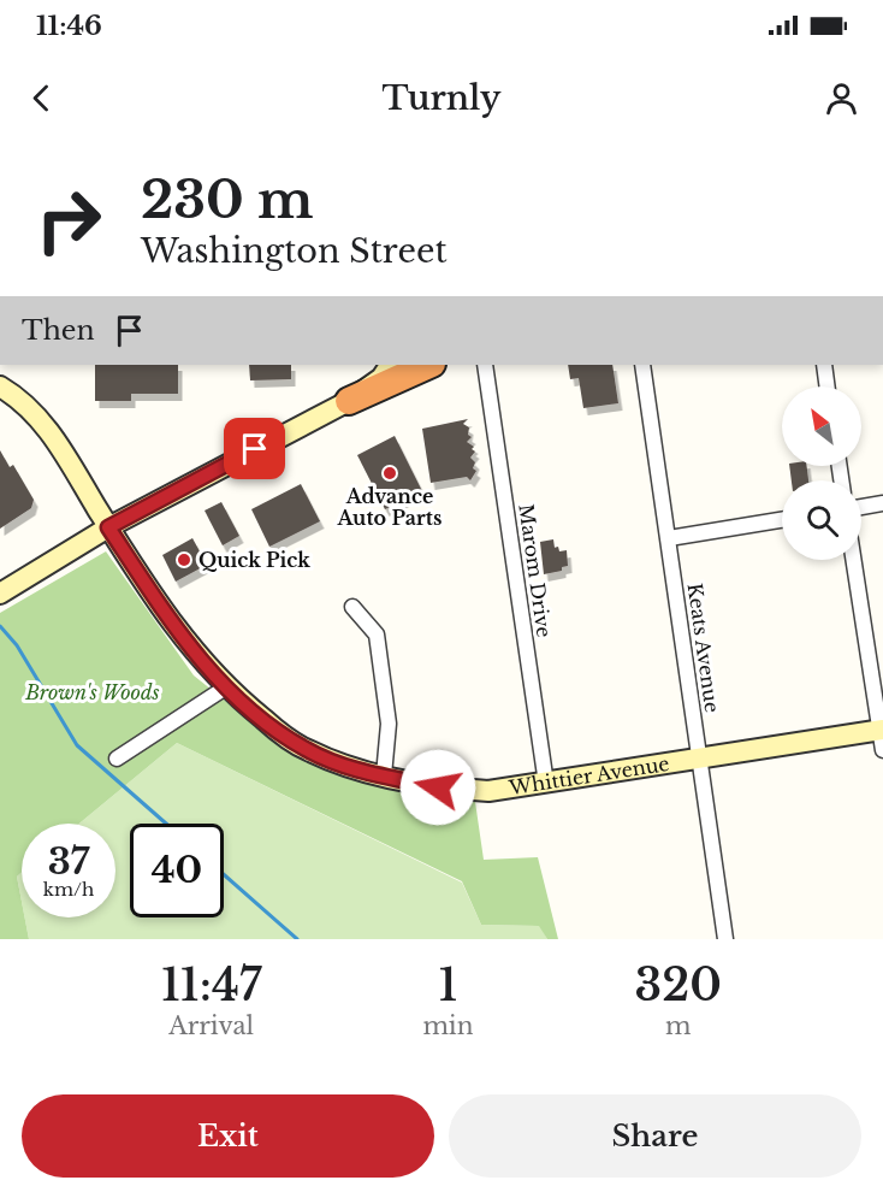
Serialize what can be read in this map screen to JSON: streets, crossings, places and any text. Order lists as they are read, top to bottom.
{
  "streets": {
    "street": ["Marom Drive", "Keats Avenue", "Whittier Avenue"]
  },
  "crossings": [
    ["Marom Drive", "Whittier Avenue"],
    ["Keats Avenue", "Whittier Avenue"]
  ],
  "parks": ["Brown's Woods"],
  "places": ["Advance Auto Parts", "Quick Pick"],
  "north": "top left",
  "page": {
    "status": "11:46",
    "header": "Turnly",
    "turn": ["230 m", "Washington Street"],
    "then": "Then",
    "speed": "37 km/h",
    "limit": "40",
    "eta": [
      "11:47",
      "Arrival",
      "1",
      "min",
      "320",
      "m"
    ],
    "buttons": ["Exit", "Share"]
  }
}
